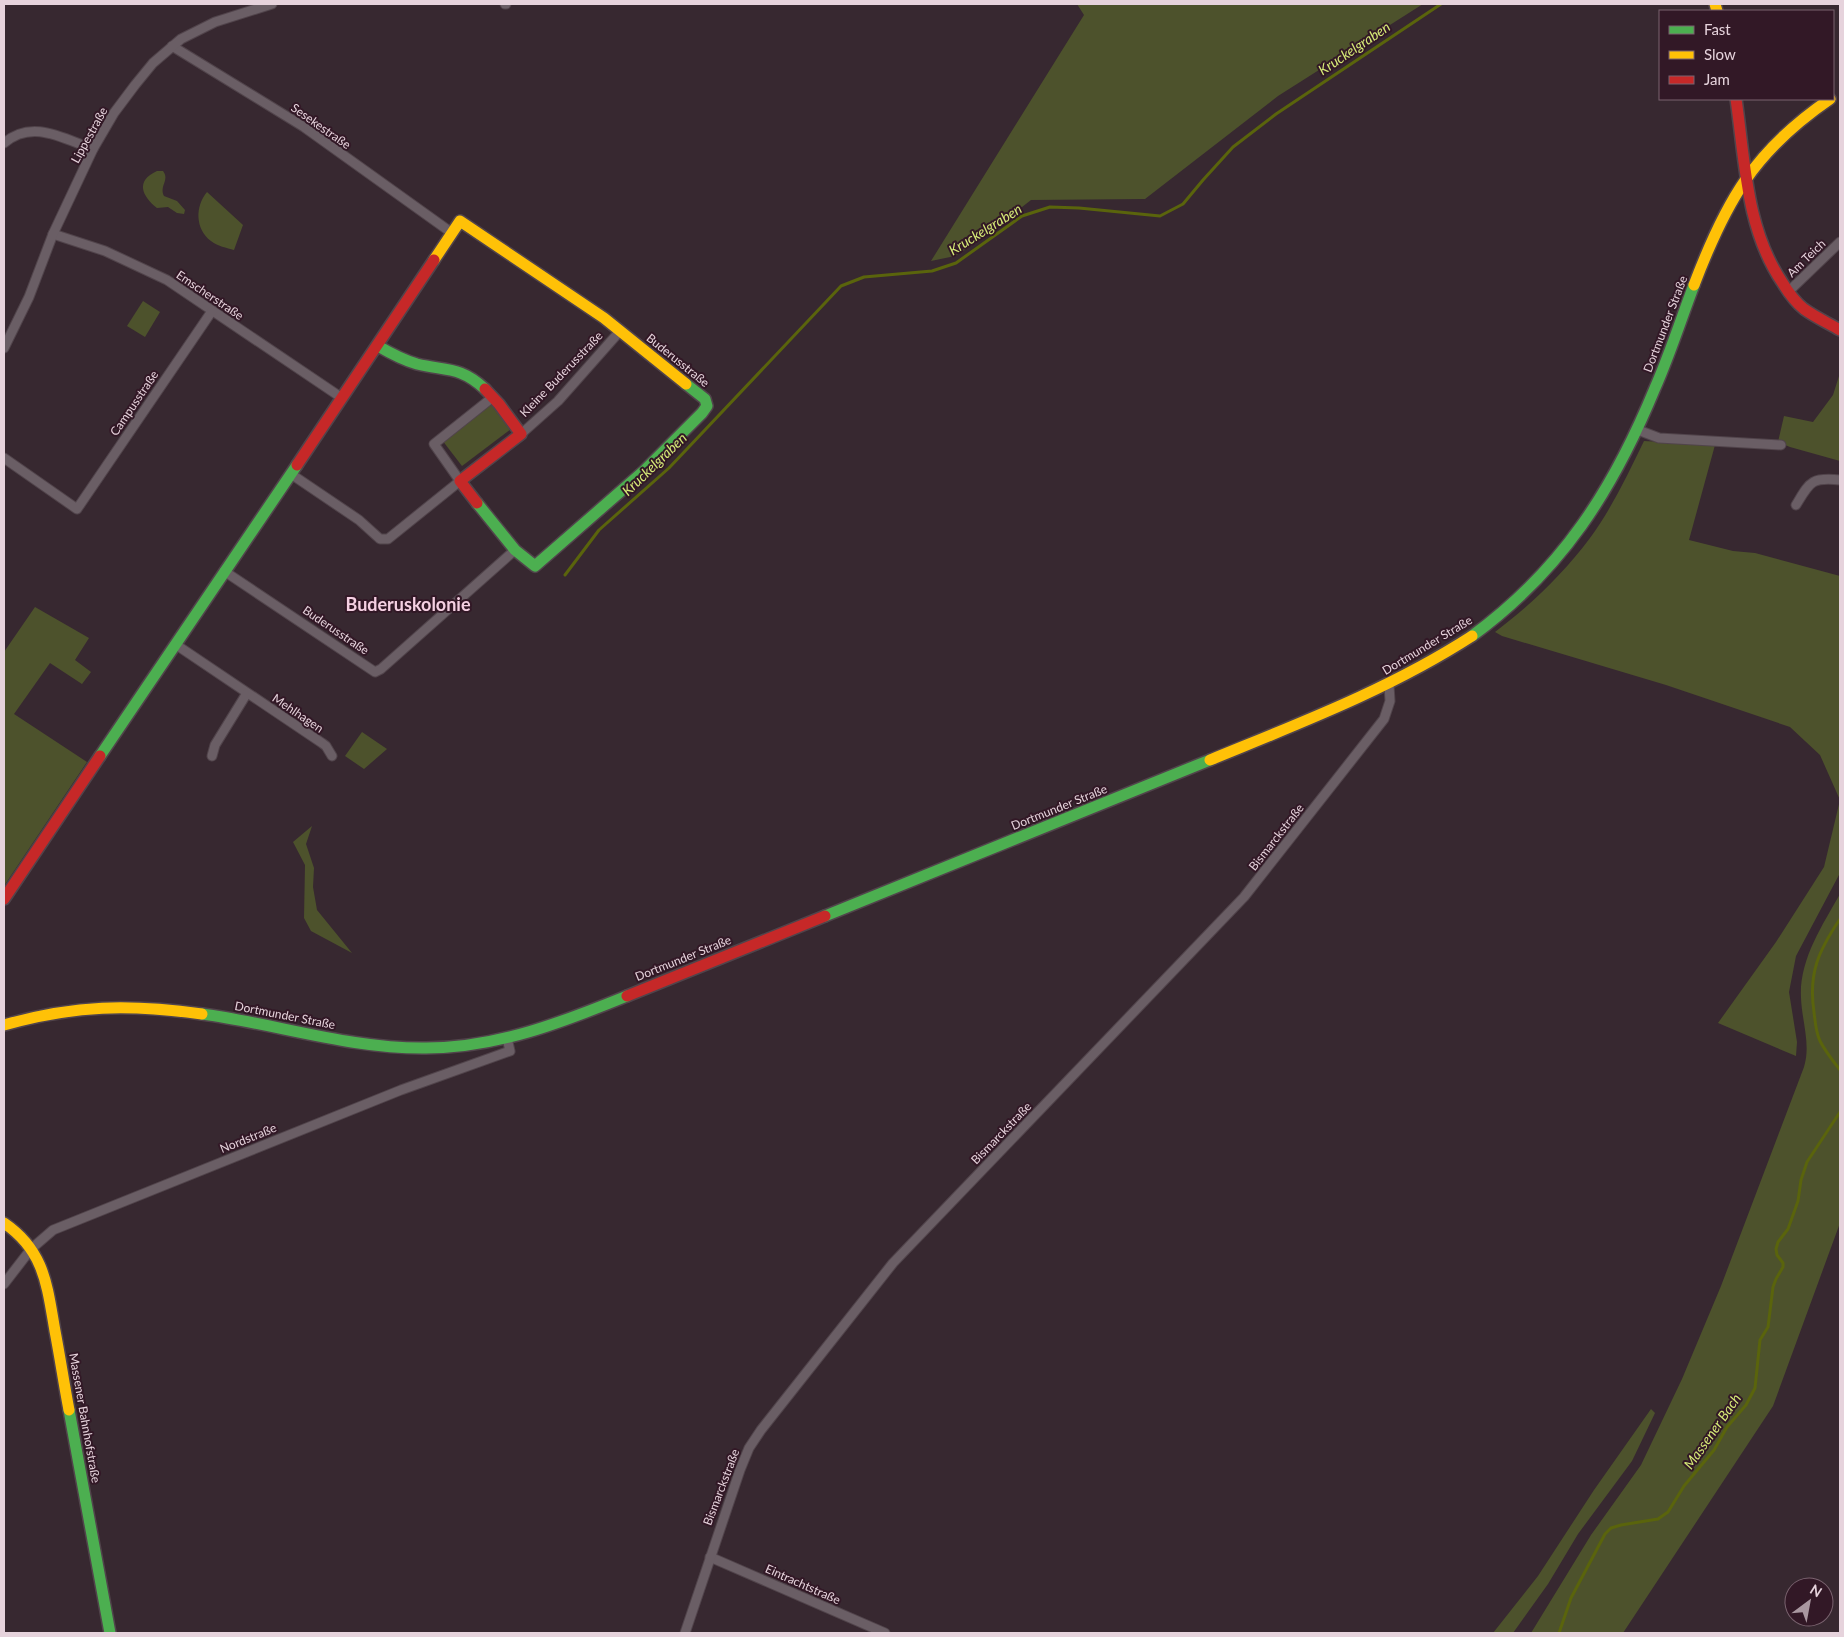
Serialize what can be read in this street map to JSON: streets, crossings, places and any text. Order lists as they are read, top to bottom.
{
  "streets": {
    "main road": [
      "Dortmunder Straße",
      "Buderusstraße",
      "Kleine Buderusstraße",
      "Massener Bahnhofstraße"
    ],
    "street": [
      "Sesekestraße",
      "Lippestraße",
      "Am Teich",
      "Emscherstraße",
      "Campusstraße",
      "Mehlhagen",
      "Bismarckstraße",
      "Nordstraße",
      "Eintrachtstraße"
    ]
  },
  "crossings": [
    ["Sesekestraße", "Lippestraße"],
    ["Sesekestraße", "Buderusstraße"],
    ["Lippestraße", "Emscherstraße"],
    ["Emscherstraße", "Campusstraße"],
    ["Dortmunder Straße", "Bismarckstraße"],
    ["Dortmunder Straße", "Nordstraße"],
    ["Buderusstraße", "Kleine Buderusstraße"],
    ["Bismarckstraße", "Eintrachtstraße"],
    ["Nordstraße", "Massener Bahnhofstraße"]
  ],
  "districts": ["Buderuskolonie"],
  "water": ["Kruckelgraben", "Massener Bach"],
  "legend": ["Fast", "Slow", "Jam"],
  "north": "top right"
}
